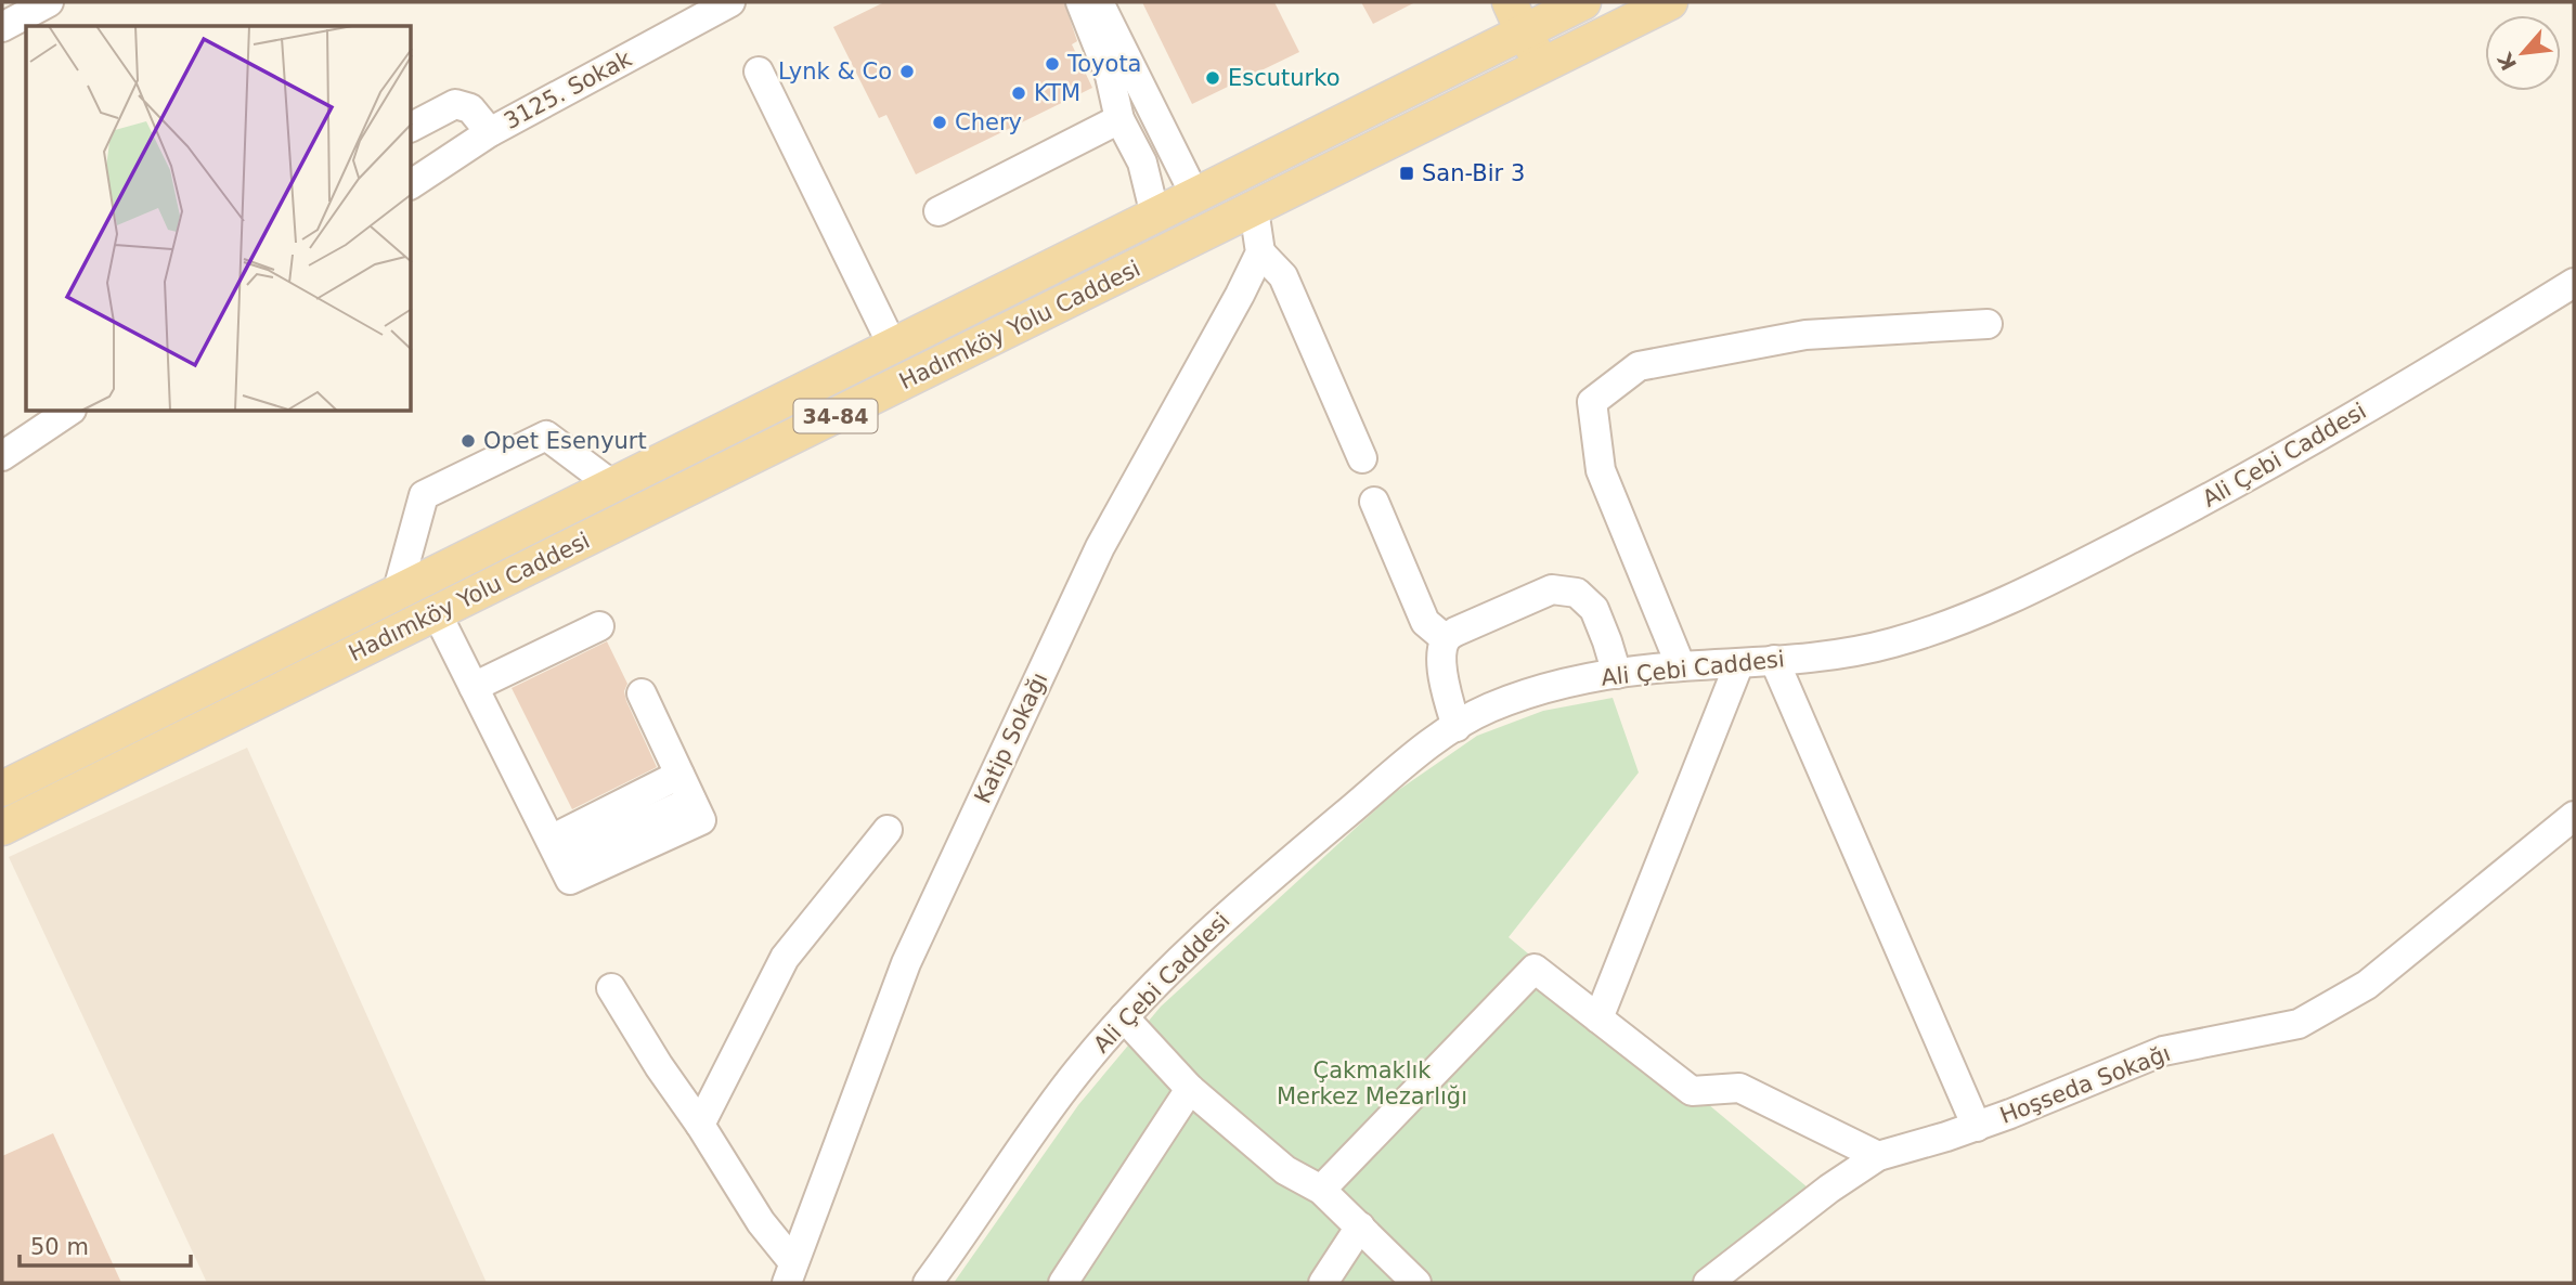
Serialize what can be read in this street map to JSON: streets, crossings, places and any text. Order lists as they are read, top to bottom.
{
  "streets": {
    "main road": ["Hadımköy Yolu Caddesi", "34-84"],
    "street": [
      "3125. Sokak",
      "Ali Çebi Caddesi",
      "Katip Sokağı",
      "Hoşseda Sokağı"
    ]
  },
  "parks": ["Çakmaklık Merkez Mezarlığı"],
  "places": {
    "other": [
      "Toyota",
      "Lynk & Co",
      "Escuturko",
      "KTM",
      "Chery",
      "Opet Esenyurt"
    ],
    "transit": ["San-Bir 3"]
  },
  "scale_bar": "50 m",
  "north": "bottom left"
}
